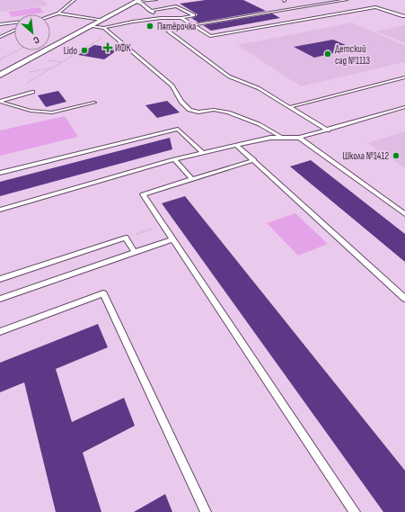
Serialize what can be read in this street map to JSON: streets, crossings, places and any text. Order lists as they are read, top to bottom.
{
  "places": {
    "other": [
      "Пятёрочка",
      "Lido",
      "Детский сад №1113",
      "Школа №1412"
    ],
    "health": ["ИФК"]
  },
  "north": "bottom right"
}
